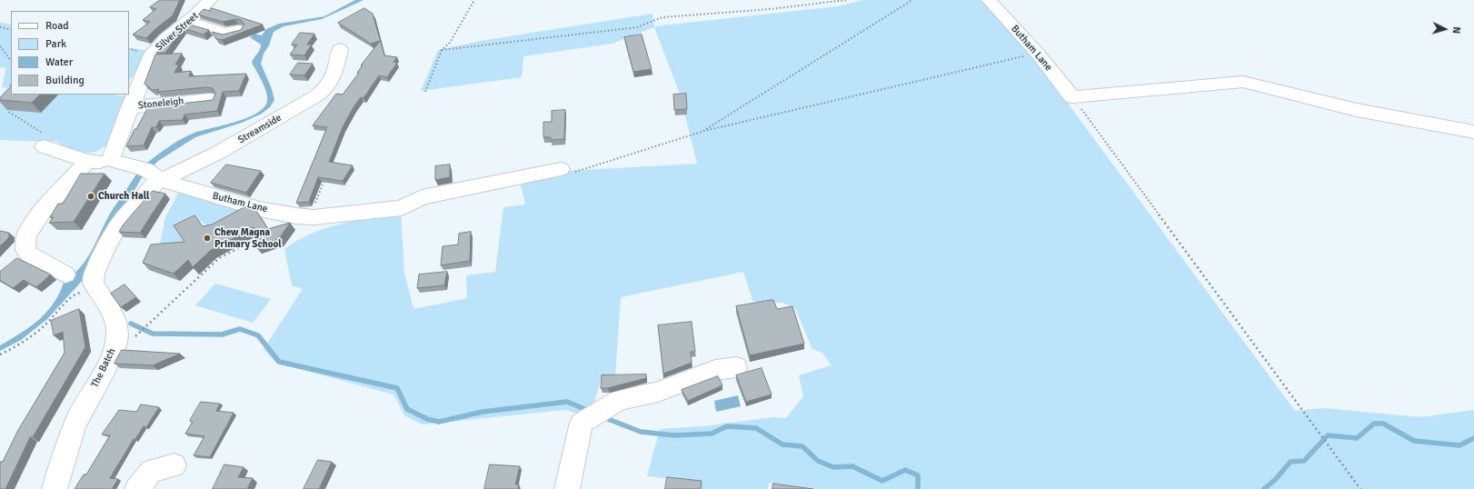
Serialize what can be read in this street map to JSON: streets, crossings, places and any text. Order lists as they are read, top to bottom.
{
  "streets": {
    "street": [
      "Silver Street",
      "Butham Lane",
      "Stoneleigh",
      "Streamside",
      "The Batch"
    ]
  },
  "crossings": [
    ["Silver Street", "Stoneleigh"],
    ["Butham Lane", "Streamside"],
    ["Butham Lane", "The Batch"],
    ["Streamside", "The Batch"]
  ],
  "places": ["Church Hall", "Chew Magna Primary School"],
  "legend": [
    "Road",
    "Park",
    "Water",
    "Building"
  ],
  "north": "right"
}
